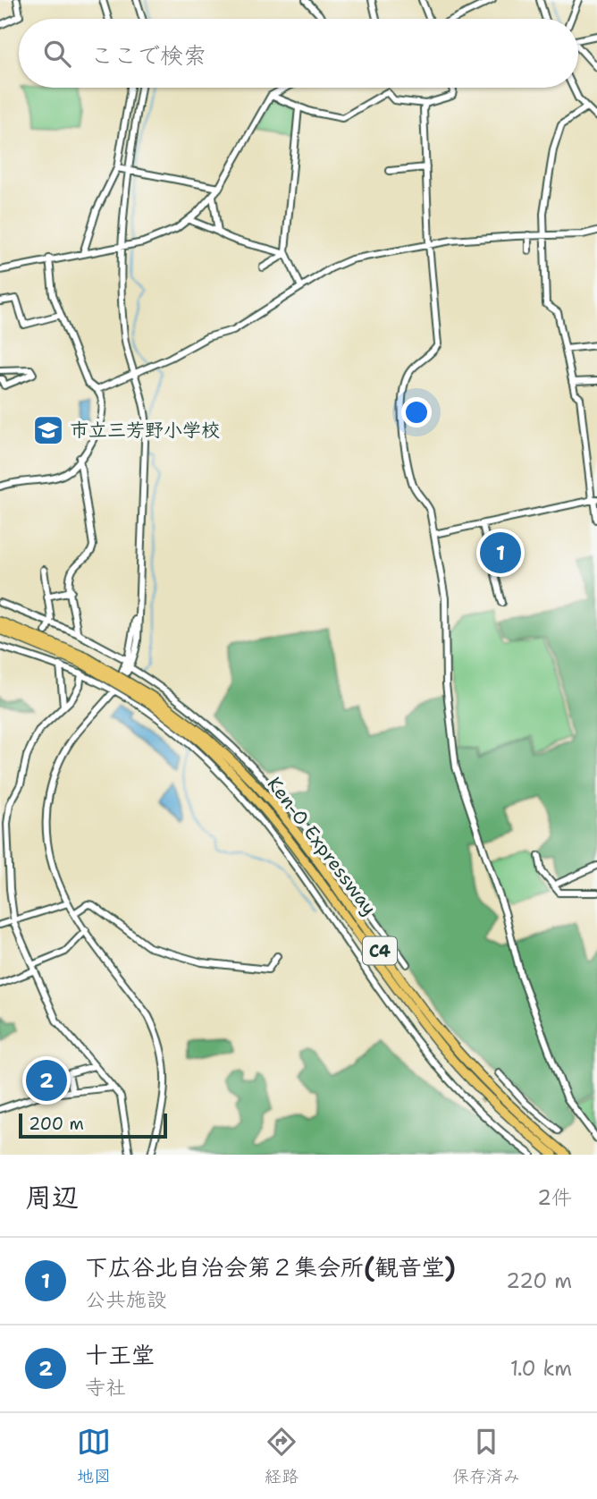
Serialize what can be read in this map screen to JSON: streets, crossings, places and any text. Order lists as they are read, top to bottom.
{
  "streets": {
    "highway": ["Ken-O Expressway", "C4"]
  },
  "places": {
    "school or university": ["市立三芳野小学校"]
  },
  "scale_bar": "200 m",
  "page": {
    "search": "ここで検索",
    "pins": ["1", "2"],
    "scale": "200 m",
    "heading": ["周辺", "2件"],
    "list": [
      {
        "mark": "1",
        "name": "下広谷北自治会第２集会所(観音堂)",
        "note": "公共施設",
        "value": "220 m"
      },
      {
        "mark": "2",
        "name": "十王堂",
        "note": "寺社",
        "value": "1.0 km"
      }
    ],
    "nav": ["地図", "経路", "保存済み"]
  }
}
